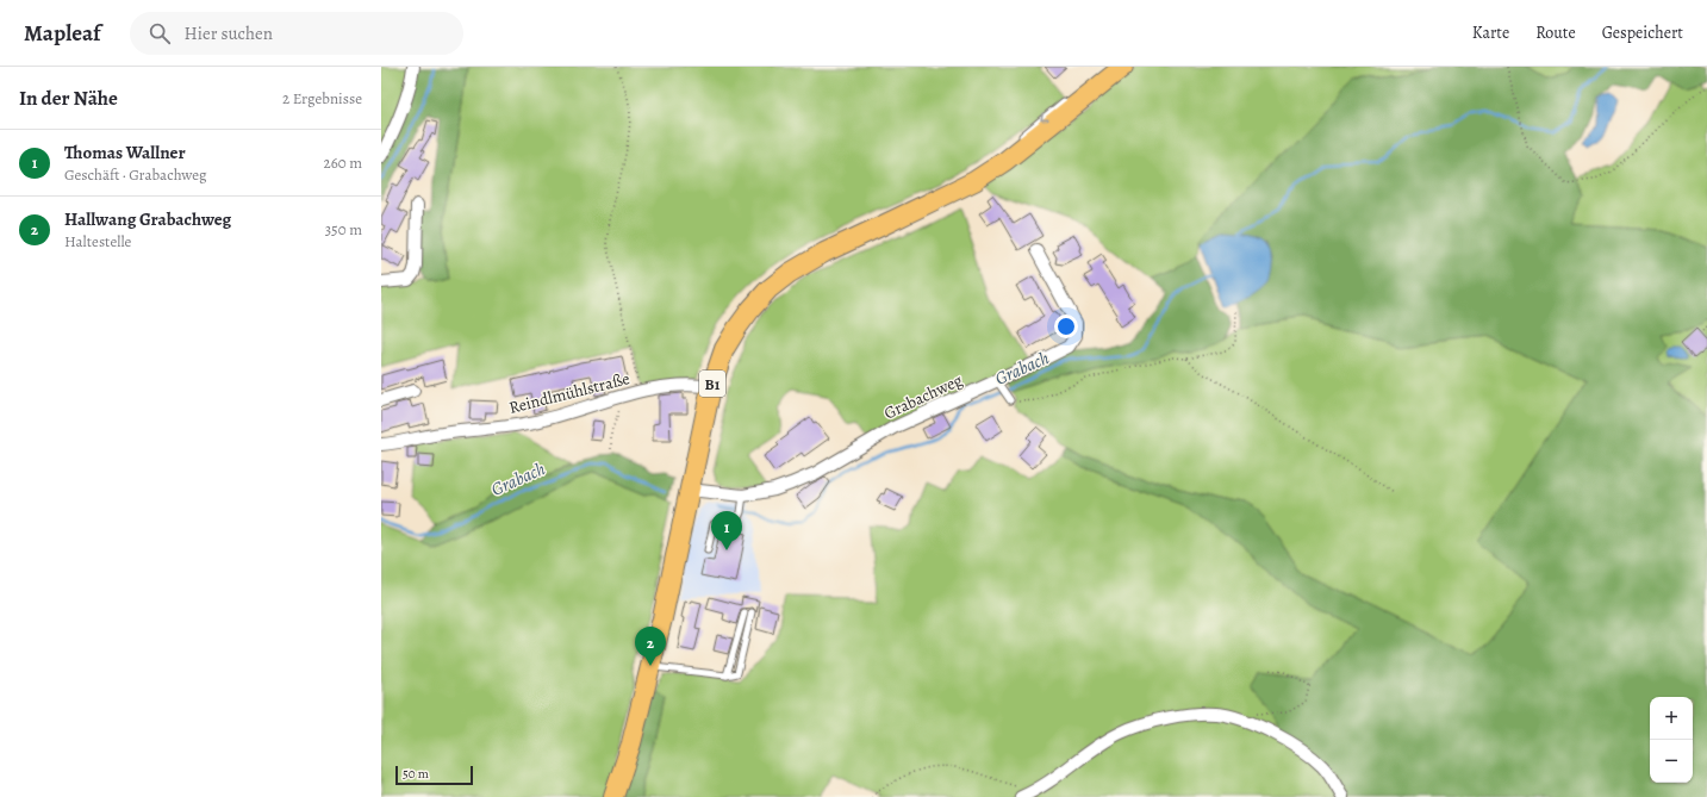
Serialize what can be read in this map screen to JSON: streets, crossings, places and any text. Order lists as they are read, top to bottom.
{
  "streets": {
    "main road": ["B1"],
    "street": ["Reindlmühlstraße", "Grabachweg"]
  },
  "crossings": [
    ["B1", "Reindlmühlstraße"],
    ["B1", "Grabachweg"]
  ],
  "water": ["Grabach"],
  "scale_bar": "50 m",
  "page": {
    "header": "Mapleaf",
    "search": "Hier suchen",
    "nav": ["Karte", "Route", "Gespeichert"],
    "heading": ["In der Nähe", "2 Ergebnisse"],
    "list": [
      {
        "mark": "1",
        "name": "Thomas Wallner",
        "note": "Geschäft · Grabachweg",
        "value": "260 m"
      },
      {
        "mark": "2",
        "name": "Hallwang Grabachweg",
        "note": "Haltestelle",
        "value": "350 m"
      }
    ],
    "pins": ["1", "2"],
    "map_buttons": ["+", "−"],
    "scale": "50 m"
  }
}
